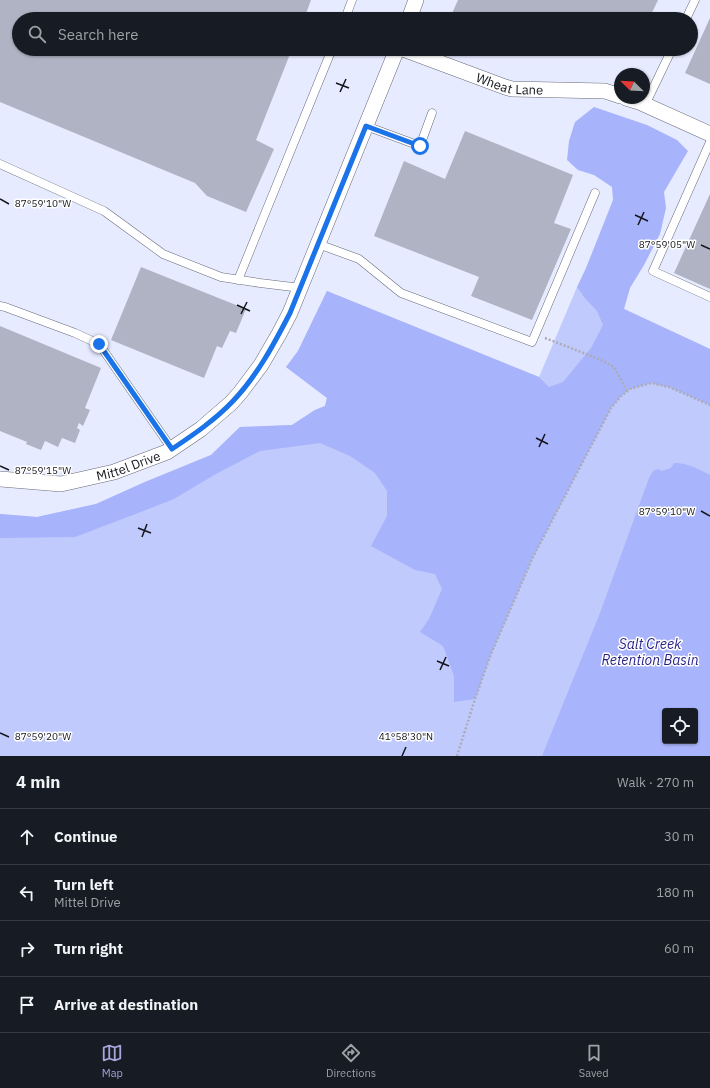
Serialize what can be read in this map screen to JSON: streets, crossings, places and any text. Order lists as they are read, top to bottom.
{
  "streets": {
    "street": ["Wheat Lane", "Mittel Drive"]
  },
  "water": ["Salt Creek Retention Basin"],
  "north": "top left",
  "page": {
    "search": "Search here",
    "heading": ["4 min", "Walk · 270 m"],
    "list": [
      ["Continue", "30 m"],
      ["Turn left", "Mittel Drive", "180 m"],
      ["Turn right", "60 m"],
      "Arrive at destination"
    ],
    "nav": ["Map", "Directions", "Saved"]
  },
  "coordinates": [
    "87°59'10\"W",
    "87°59'05\"W",
    "87°59'15\"W",
    "41°58'30\"N",
    "87°59'20\"W"
  ]
}
